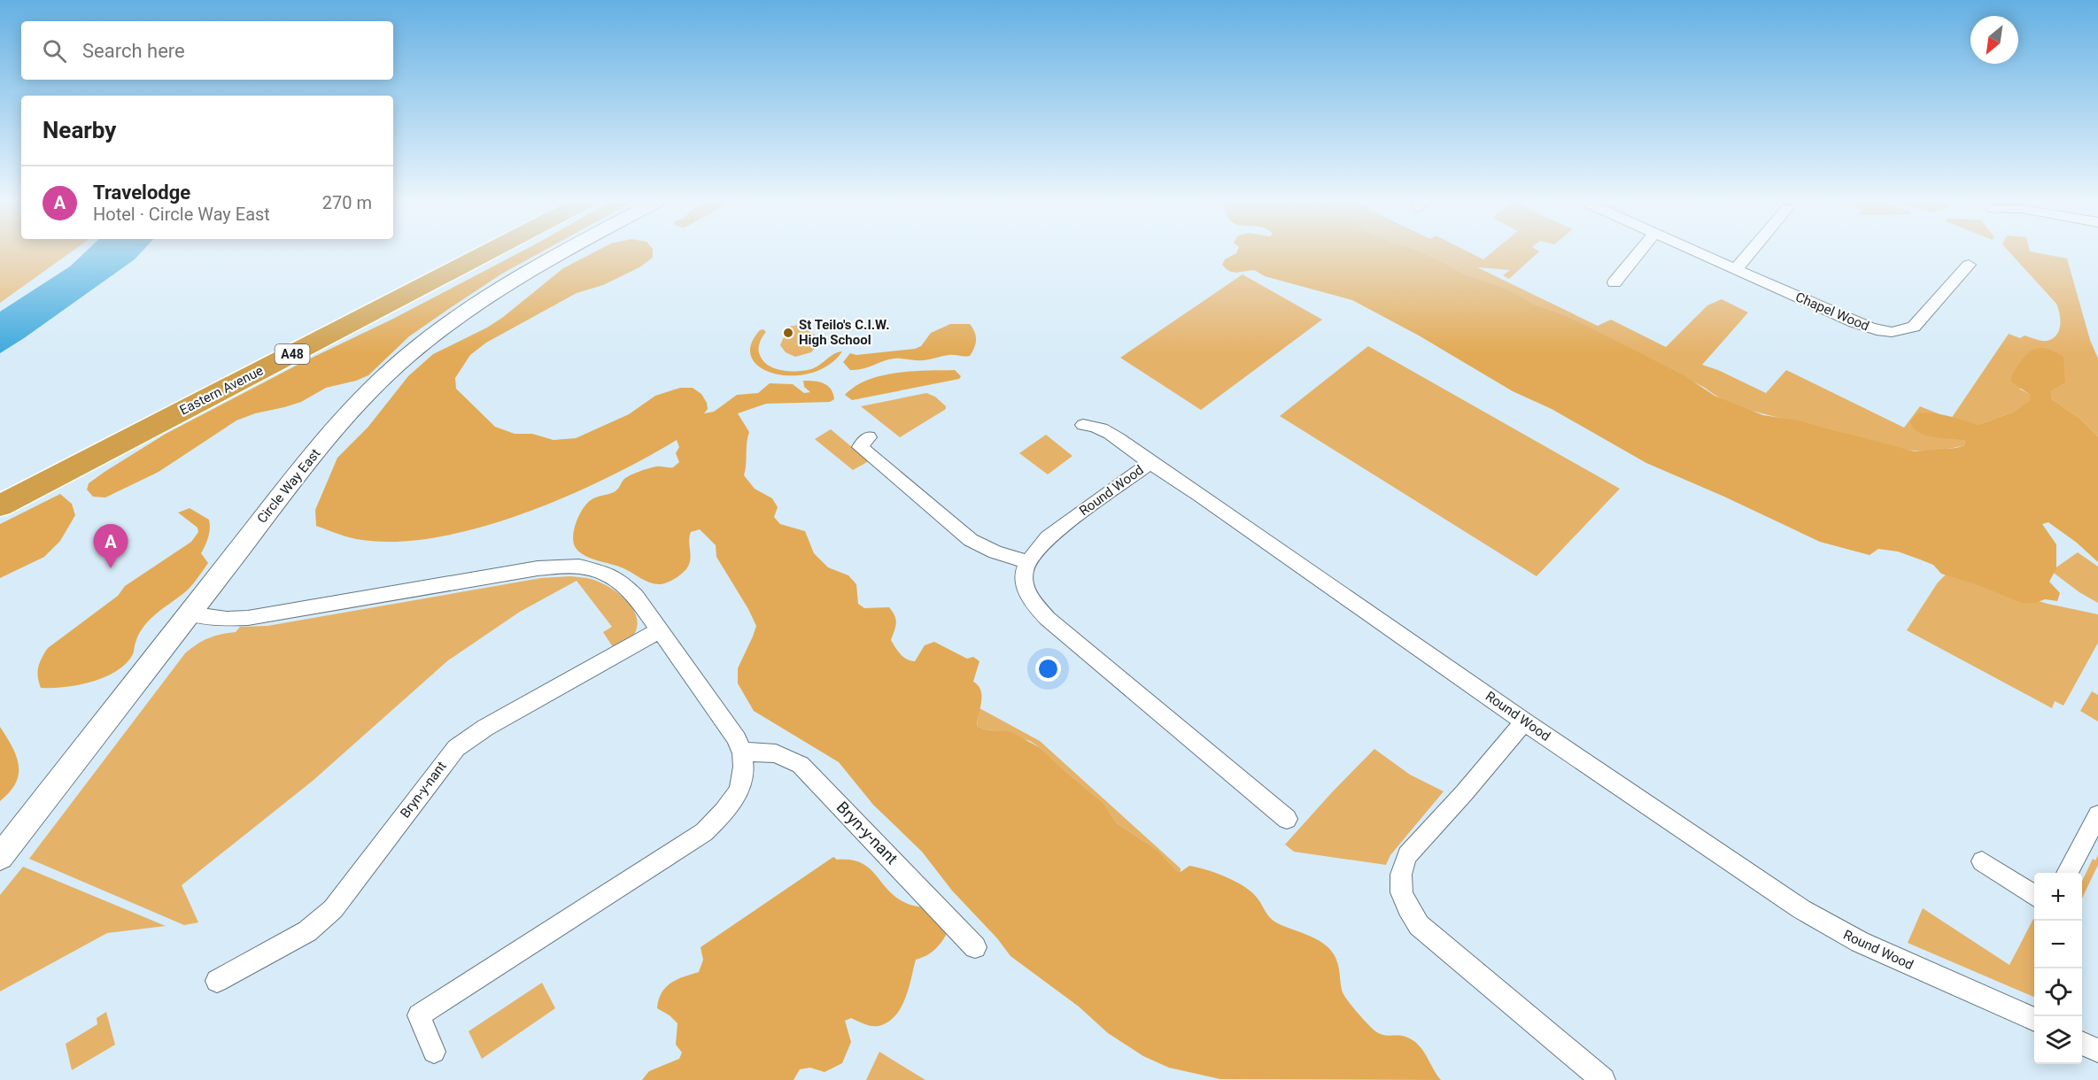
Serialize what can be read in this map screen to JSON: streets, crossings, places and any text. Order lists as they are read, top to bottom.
{
  "streets": {
    "highway": ["A48", "Eastern Avenue"],
    "street": [
      "Chapel Wood",
      "Circle Way East",
      "Round Wood",
      "Bryn-y-nant"
    ]
  },
  "places": ["St Teilo's C.I.W. High School"],
  "north": "bottom left",
  "page": {
    "search": "Search here",
    "heading": "Nearby",
    "list": [
      {
        "mark": "A",
        "name": "Travelodge",
        "note": "Hotel · Circle Way East",
        "value": "270 m"
      }
    ],
    "pins": "A",
    "map_buttons": ["+", "−"]
  }
}
